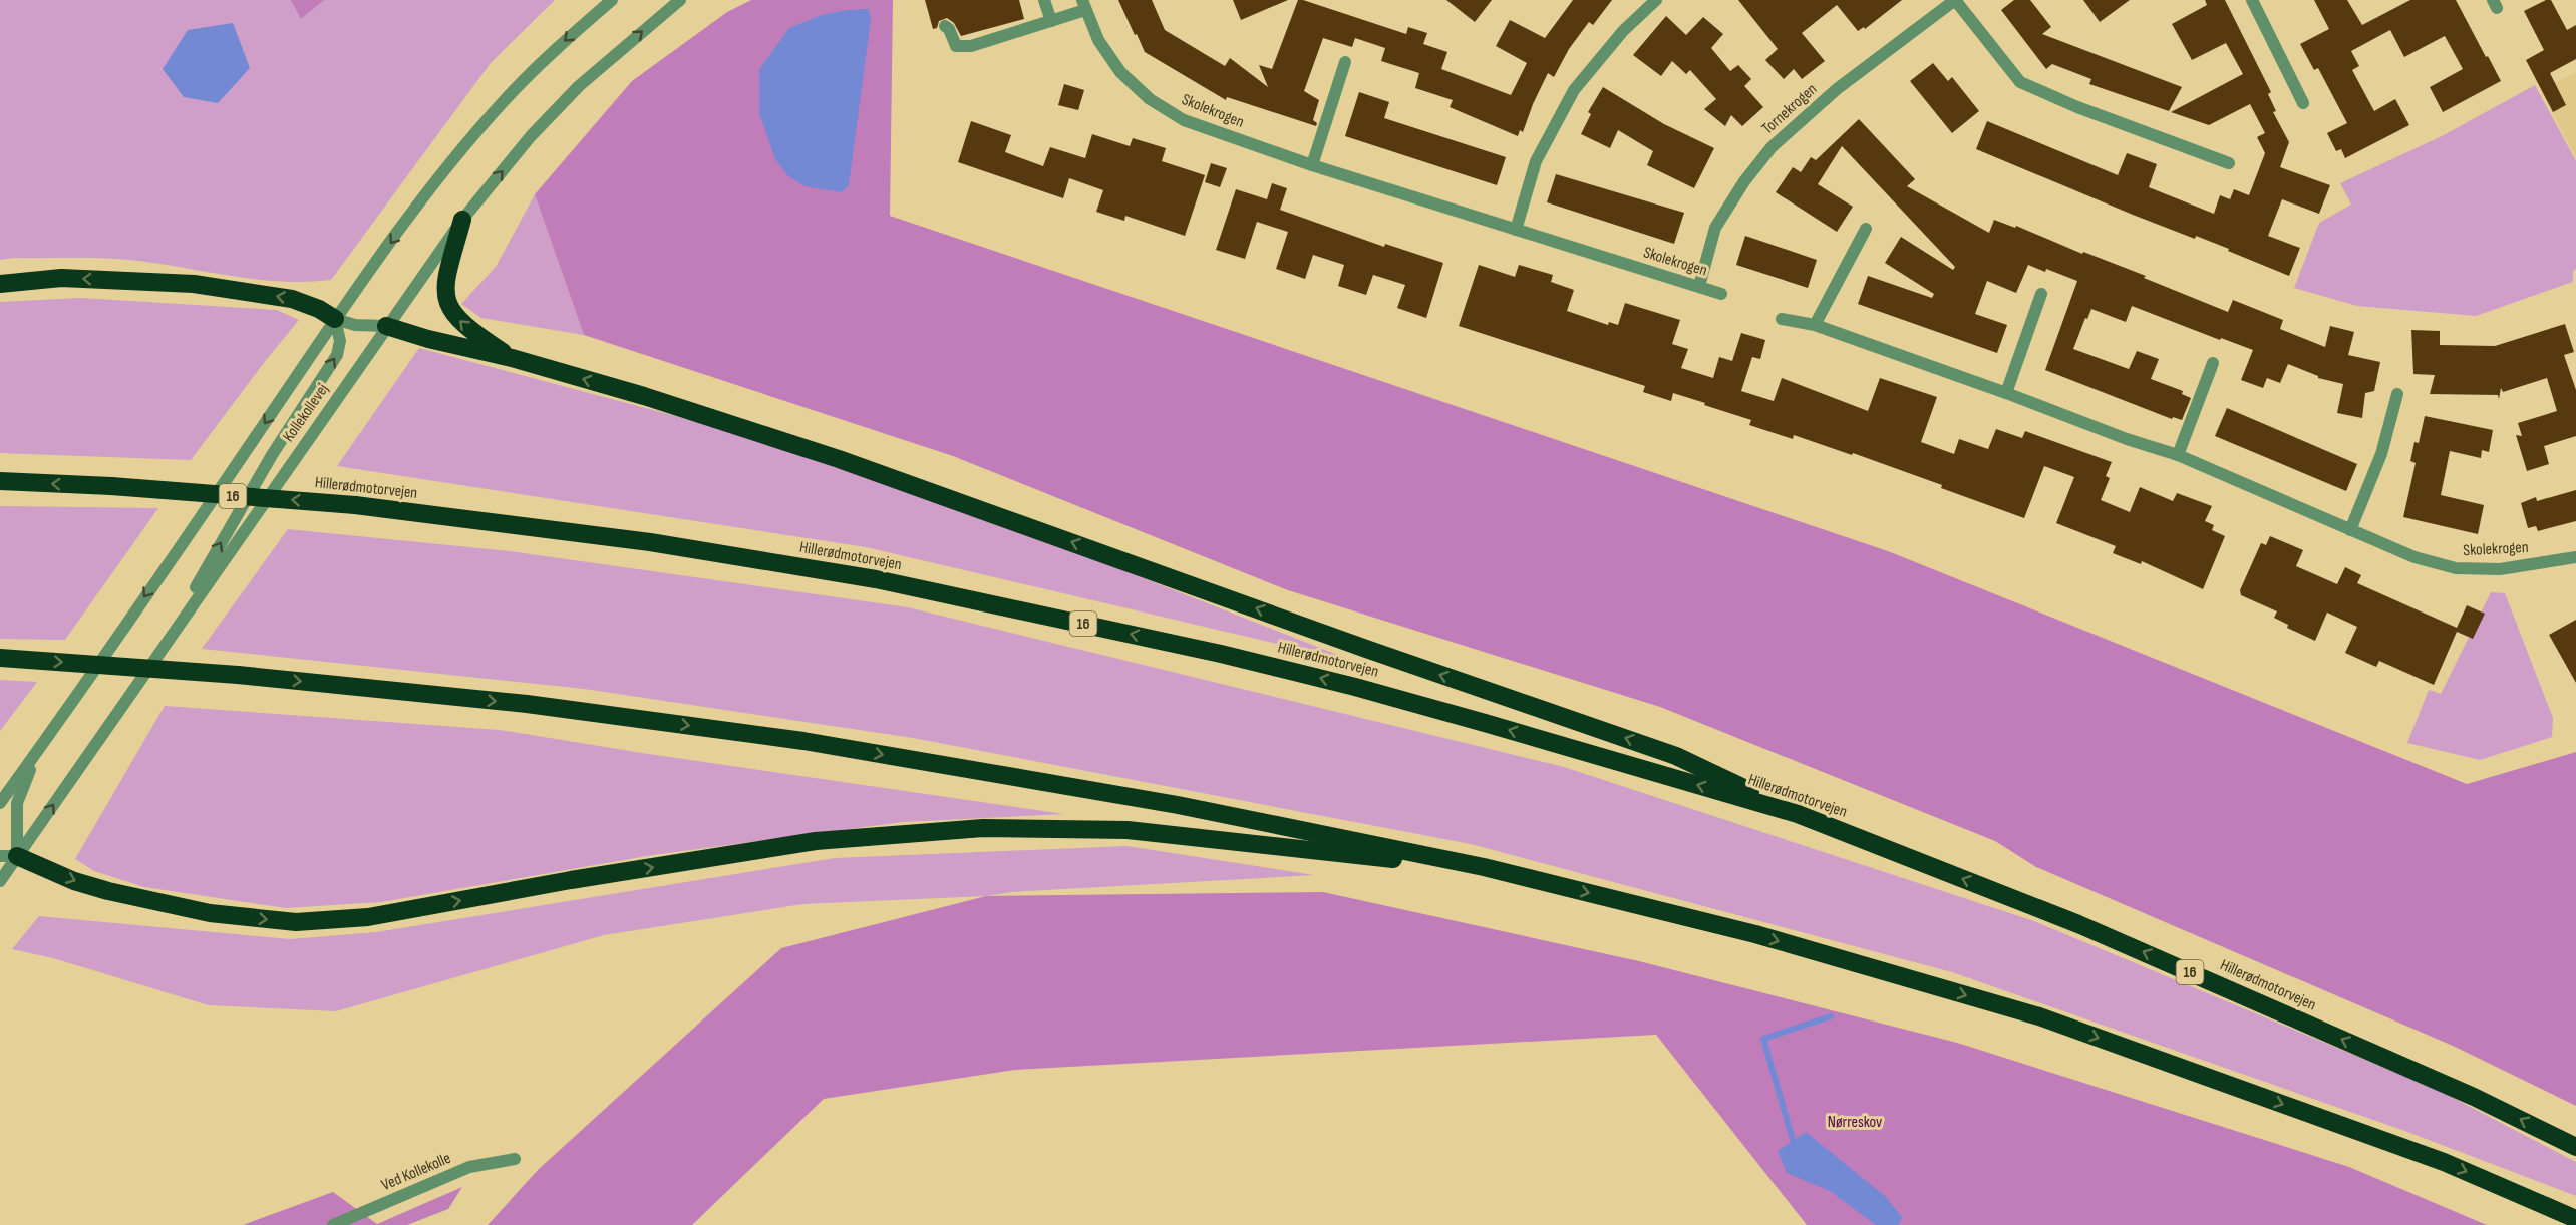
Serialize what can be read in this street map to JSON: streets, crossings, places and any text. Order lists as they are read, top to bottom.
{
  "streets": {
    "highway": ["Hillerødmotorvejen", "16"],
    "street": [
      "Tornekrogen",
      "Skolekrogen",
      "Kollekollevej",
      "Ved Kollekolle"
    ]
  },
  "crossings": [
    ["Tornekrogen", "Skolekrogen"]
  ],
  "parks": ["Nørreskov"]
}
